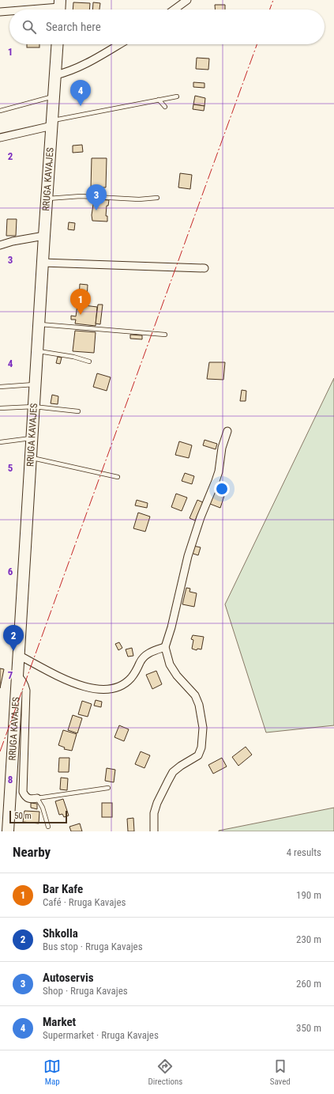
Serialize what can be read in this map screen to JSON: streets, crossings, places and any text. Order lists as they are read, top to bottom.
{
  "streets": {
    "main road": ["RRUGA KAVAJES"]
  },
  "scale_bar": "50 m",
  "page": {
    "search": "Search here",
    "pins": [
      "4",
      "3",
      "1",
      "2"
    ],
    "scale": "50 m",
    "heading": ["Nearby", "4 results"],
    "list": [
      {
        "mark": "1",
        "name": "Bar Kafe",
        "note": "Café · Rruga Kavajes",
        "value": "190 m"
      },
      {
        "mark": "2",
        "name": "Shkolla",
        "note": "Bus stop · Rruga Kavajes",
        "value": "230 m"
      },
      {
        "mark": "3",
        "name": "Autoservis",
        "note": "Shop · Rruga Kavajes",
        "value": "260 m"
      },
      {
        "mark": "4",
        "name": "Market",
        "note": "Supermarket · Rruga Kavajes",
        "value": "350 m"
      }
    ],
    "nav": ["Map", "Directions", "Saved"]
  },
  "grid": {
    "rows": [
      "1",
      "2",
      "3",
      "4",
      "5",
      "6",
      "7",
      "8"
    ]
  }
}
